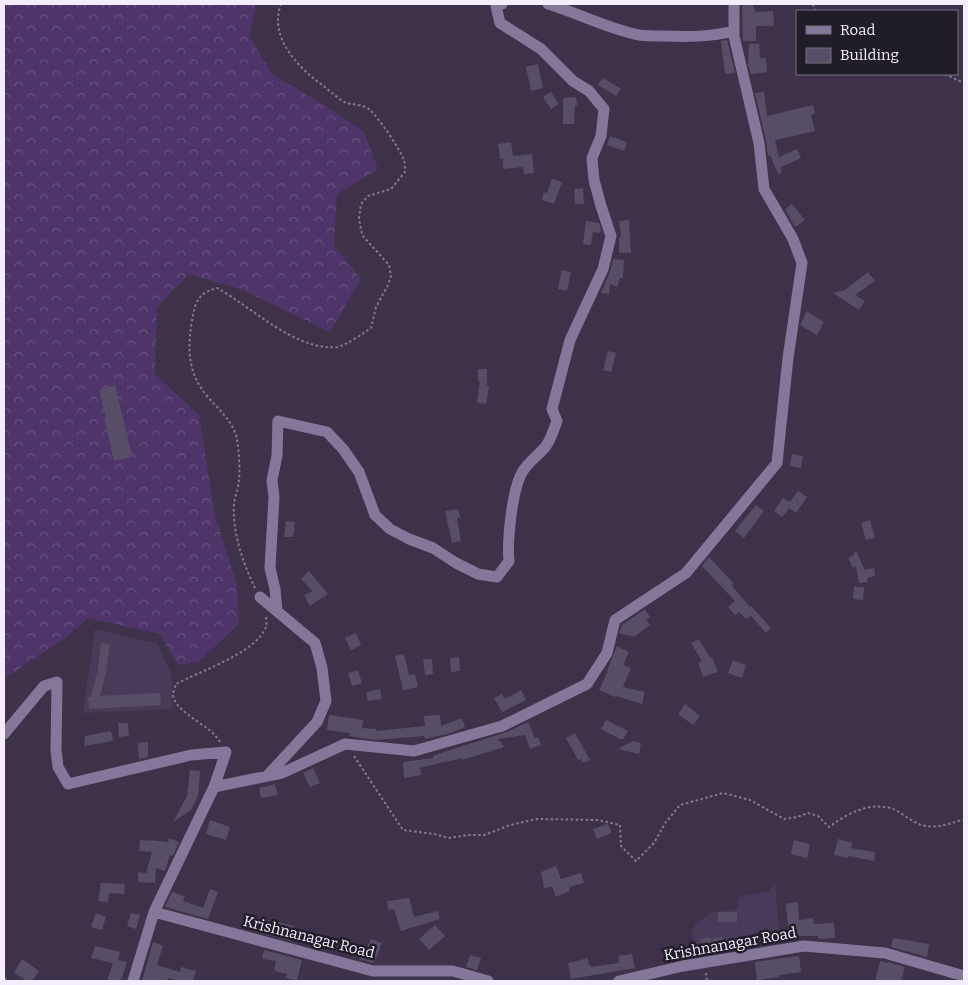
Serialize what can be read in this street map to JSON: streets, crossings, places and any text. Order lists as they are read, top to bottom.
{
  "streets": {
    "street": ["Krishnanagar Road"]
  },
  "legend": ["Road", "Building"]
}
